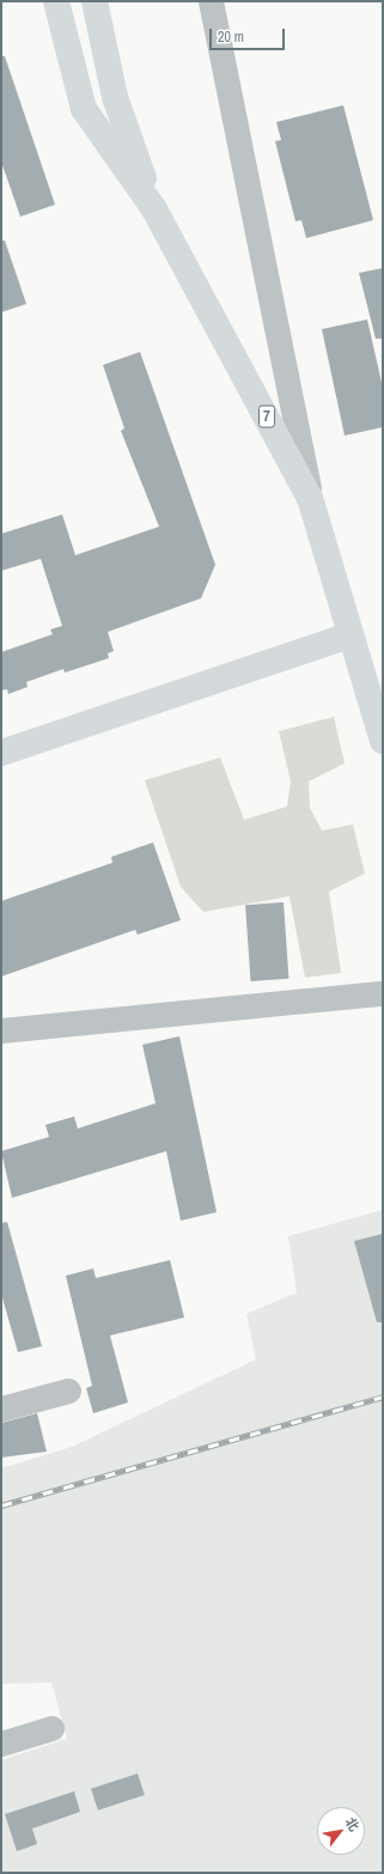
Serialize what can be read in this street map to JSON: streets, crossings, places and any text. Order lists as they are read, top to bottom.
{
  "streets": {
    "main road": ["7"]
  },
  "scale_bar": "20 m",
  "north": "top right"
}
